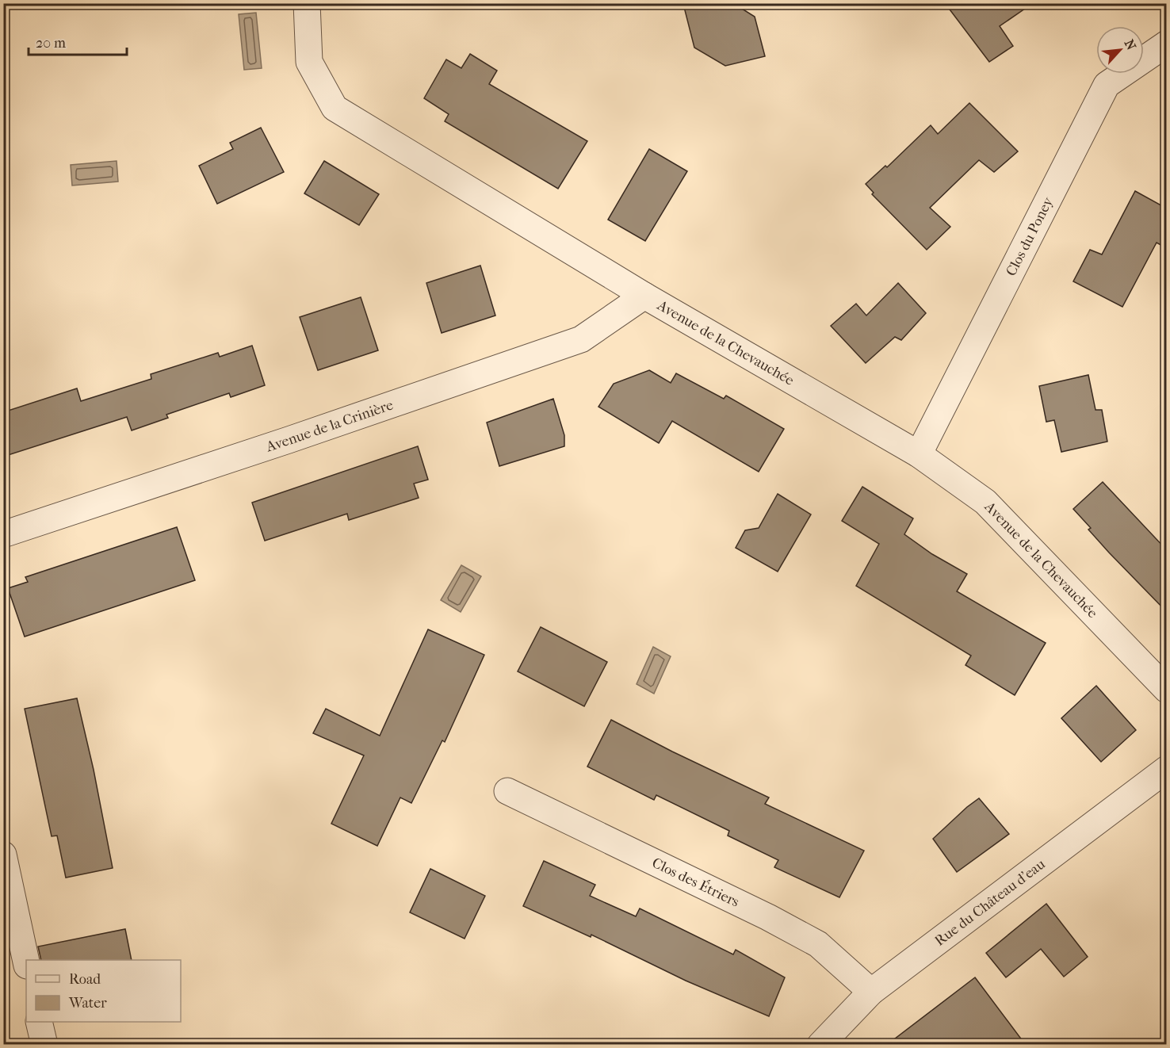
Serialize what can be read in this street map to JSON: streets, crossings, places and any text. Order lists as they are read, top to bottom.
{
  "streets": {
    "street": [
      "Clos du Poney",
      "Avenue de la Chevauchée",
      "Avenue de la Crinière",
      "Clos des Étriers",
      "Rue du Château d'eau"
    ]
  },
  "crossings": [
    ["Clos du Poney", "Avenue de la Chevauchée"],
    ["Avenue de la Chevauchée", "Avenue de la Crinière"],
    ["Clos des Étriers", "Rue du Château d'eau"]
  ],
  "legend": ["Road", "Water"],
  "scale_bar": "20 m",
  "north": "top right"
}
